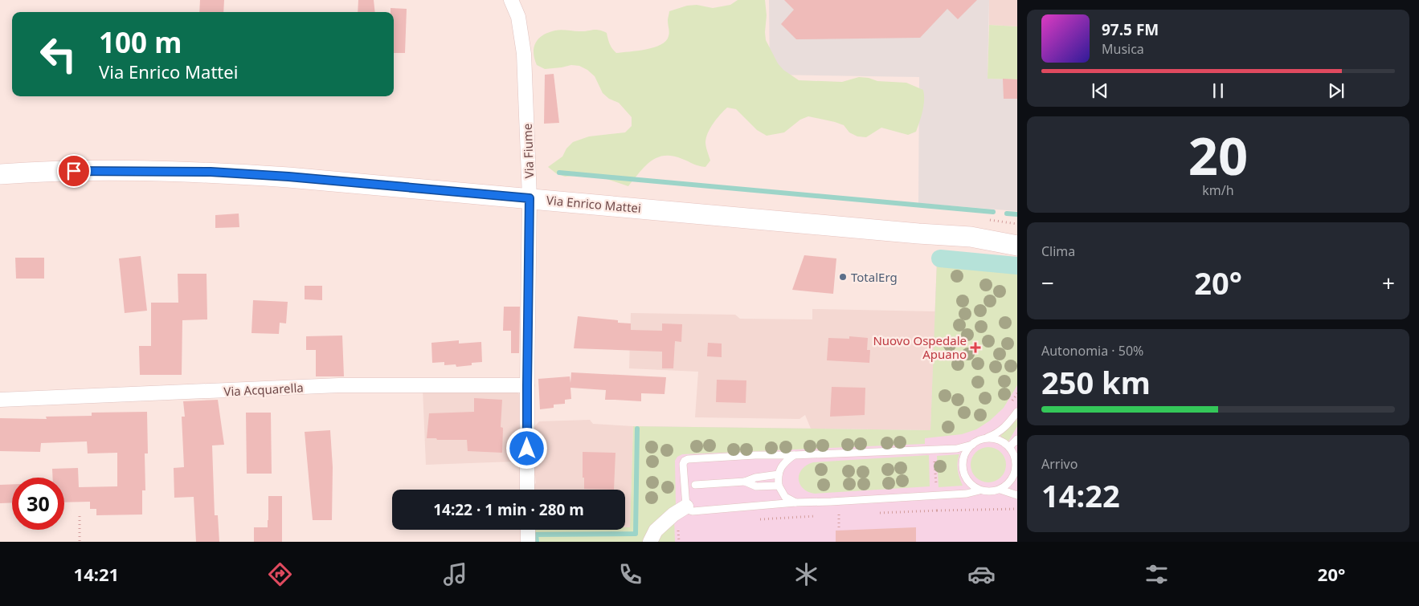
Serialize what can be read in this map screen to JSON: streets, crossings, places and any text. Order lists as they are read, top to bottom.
{
  "streets": {
    "main road": ["Via Enrico Mattei"],
    "street": ["Via Fiume", "Via Acquarella"]
  },
  "crossings": [
    ["Via Fiume", "Via Enrico Mattei"],
    ["Via Fiume", "Via Acquarella"]
  ],
  "places": {
    "other": ["TotalErg"],
    "health": ["Nuovo Ospedale Apuano"]
  },
  "page": {
    "turn": ["100 m", "Via Enrico Mattei"],
    "song": ["97.5 FM", "Musica"],
    "tile": [
      ["20", "km/h"],
      "Clima",
      ["Autonomia · 50%", "250 km"],
      ["Arrivo", "14:22"]
    ],
    "heat": ["−", "20°", "+"],
    "limit": "30",
    "trip": "14:22 · 1 min · 280 m",
    "tabs": ["14:21", "20°"]
  }
}
